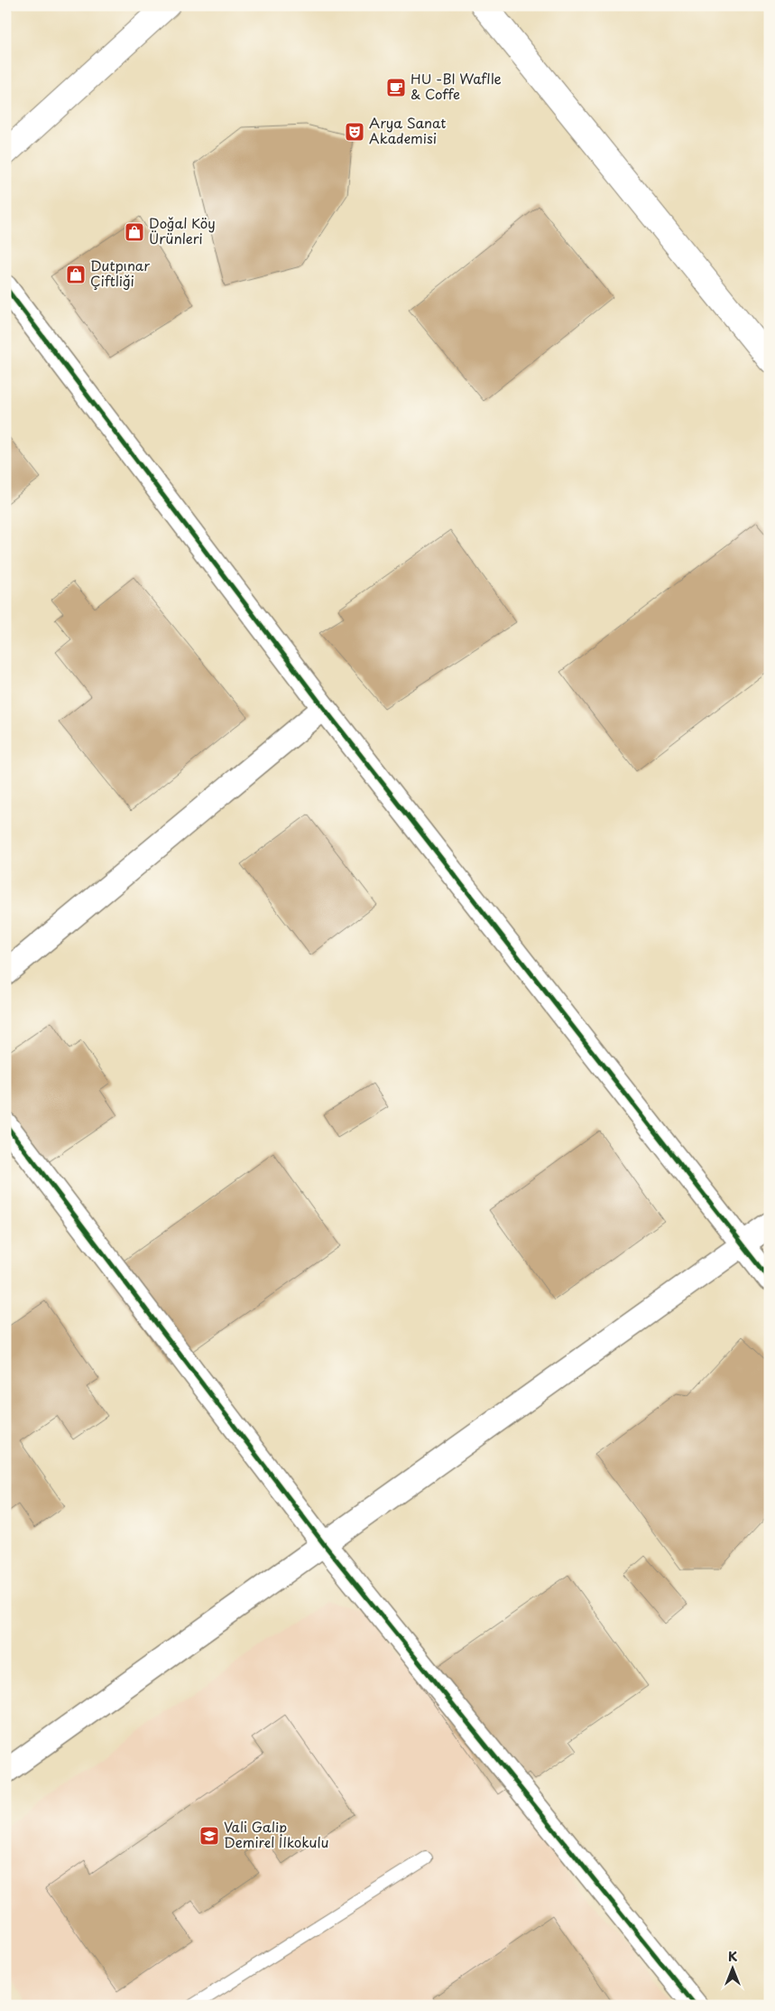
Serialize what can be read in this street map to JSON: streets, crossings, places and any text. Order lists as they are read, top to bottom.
{
  "places": {
    "cafe": ["HU -BI Waflle & Coffe"],
    "theatre": ["Arya Sanat Akademisi"],
    "shop": ["Doğal Köy Ürünleri", "Dutpınar Çiftliği"],
    "school or university": ["Vali Galip Demirel İlkokulu"]
  },
  "north": "top"
}
